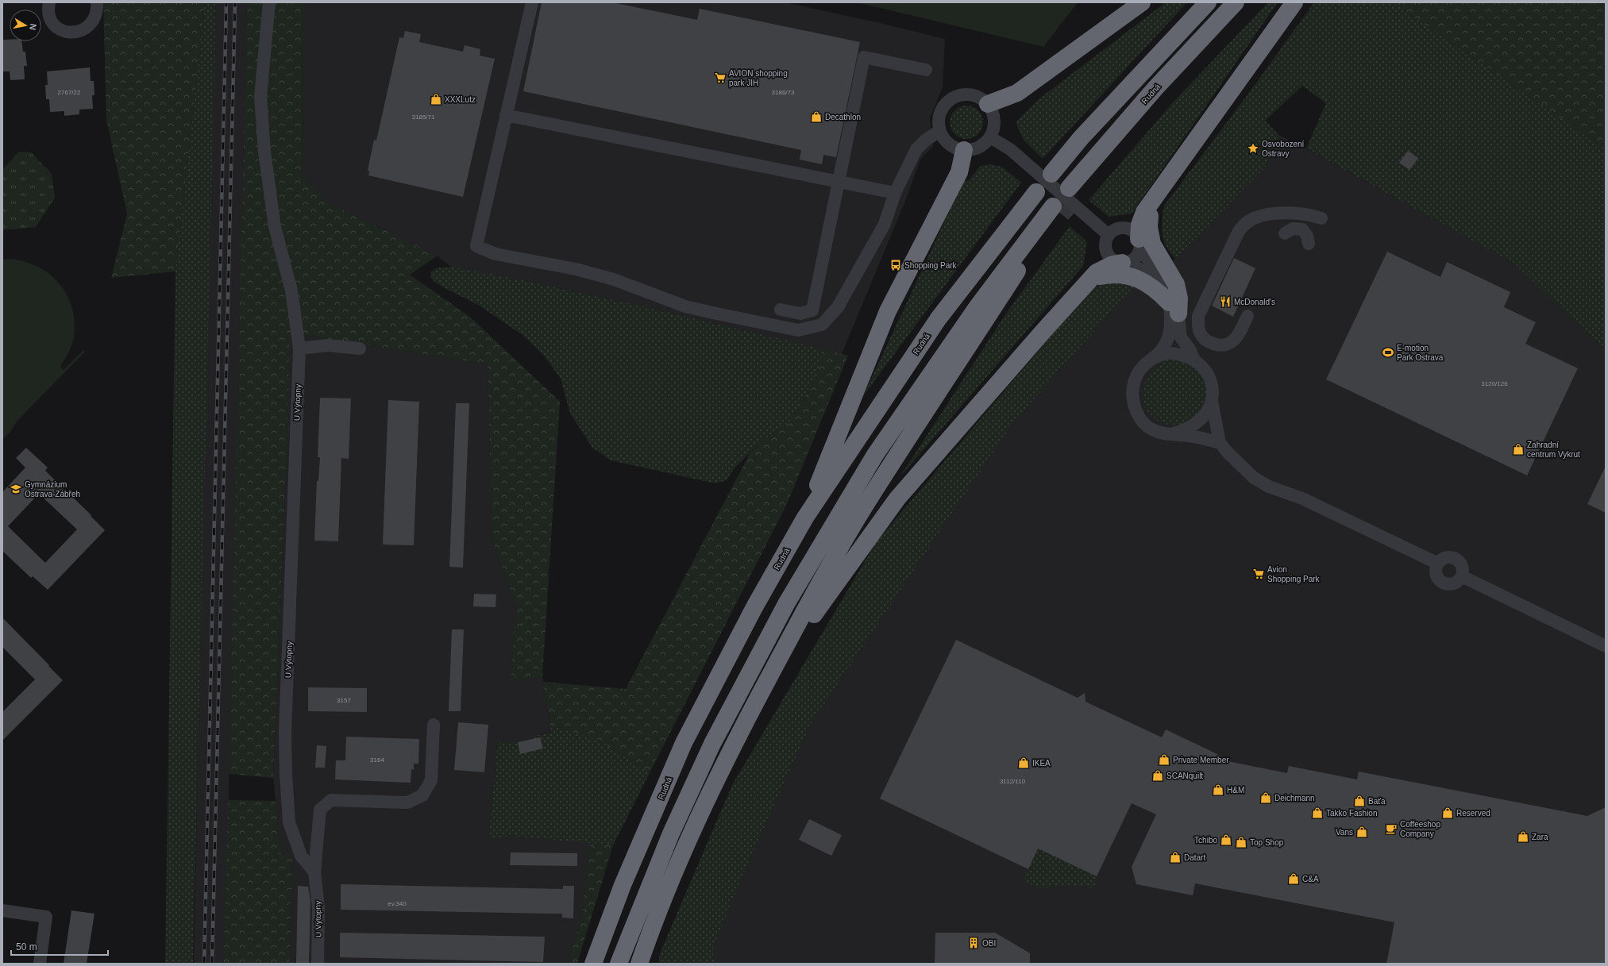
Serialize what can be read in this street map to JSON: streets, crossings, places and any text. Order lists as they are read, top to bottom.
{
  "streets": {
    "highway": ["Rudná"],
    "street": ["U Výtopny"]
  },
  "places": {
    "supermarket": ["AVION shopping park JIH", "Avion Shopping Park"],
    "shop": [
      "XXXLutz",
      "Decathlon",
      "Zahradní centrum Vykrut",
      "Private Member",
      "IKEA",
      "SCANquilt",
      "H&M",
      "Deichmann",
      "Baťa",
      "Takko Fashion",
      "Reserved",
      "Vans",
      "Zara",
      "Tchibo",
      "Top Shop",
      "Datart",
      "C&A"
    ],
    "place": ["Osvobození Ostravy"],
    "bus stop": ["Shopping Park"],
    "restaurant": ["McDonald's"],
    "sports": ["E-motion Park Ostrava"],
    "school or university": ["Gymnázium Ostrava-Zábřeh"],
    "cafe": ["Coffeeshop Company"],
    "building": ["OBI"]
  },
  "house_numbers": [
    "2767/22",
    "3186/73",
    "3185/71",
    "3120/126",
    "3157",
    "3164",
    "3112/110",
    "ev.340"
  ],
  "scale_bar": "50 m",
  "north": "right"
}
